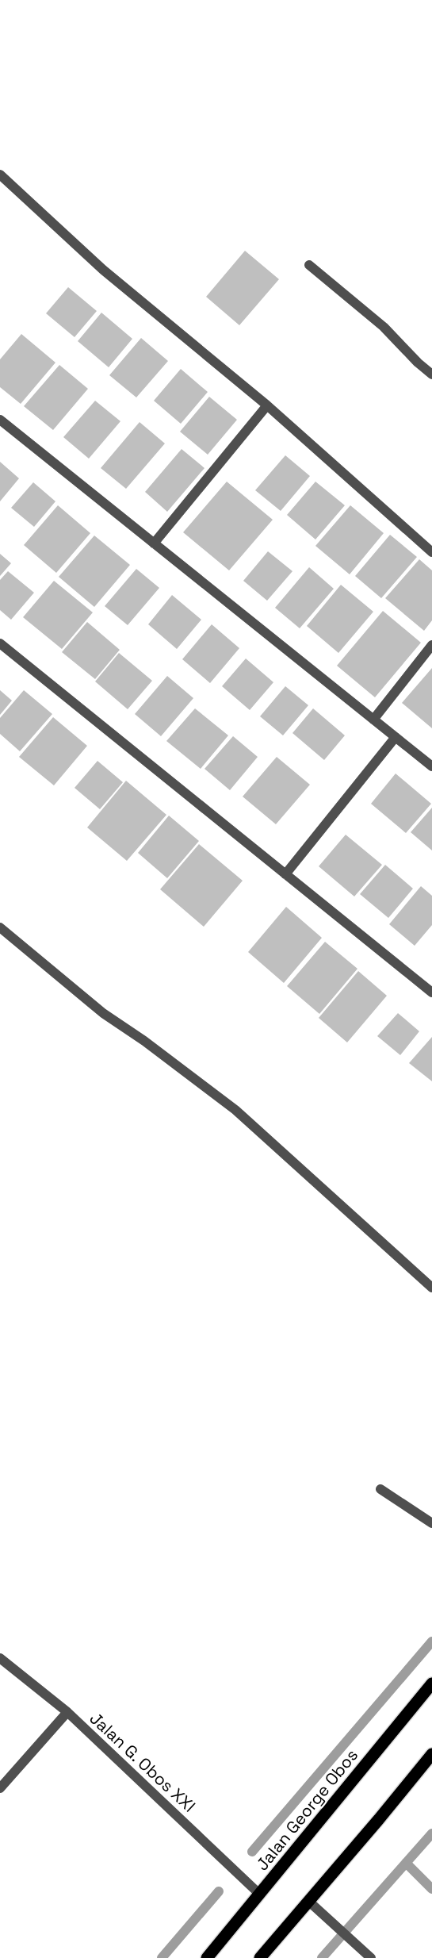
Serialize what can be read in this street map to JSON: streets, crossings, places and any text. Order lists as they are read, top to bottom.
{
  "streets": {
    "main road": ["Jalan George Obos"],
    "street": ["Jalan G. Obos XXI"]
  },
  "crossings": [
    ["Jalan G. Obos XXI", "Jalan George Obos"]
  ]
}
